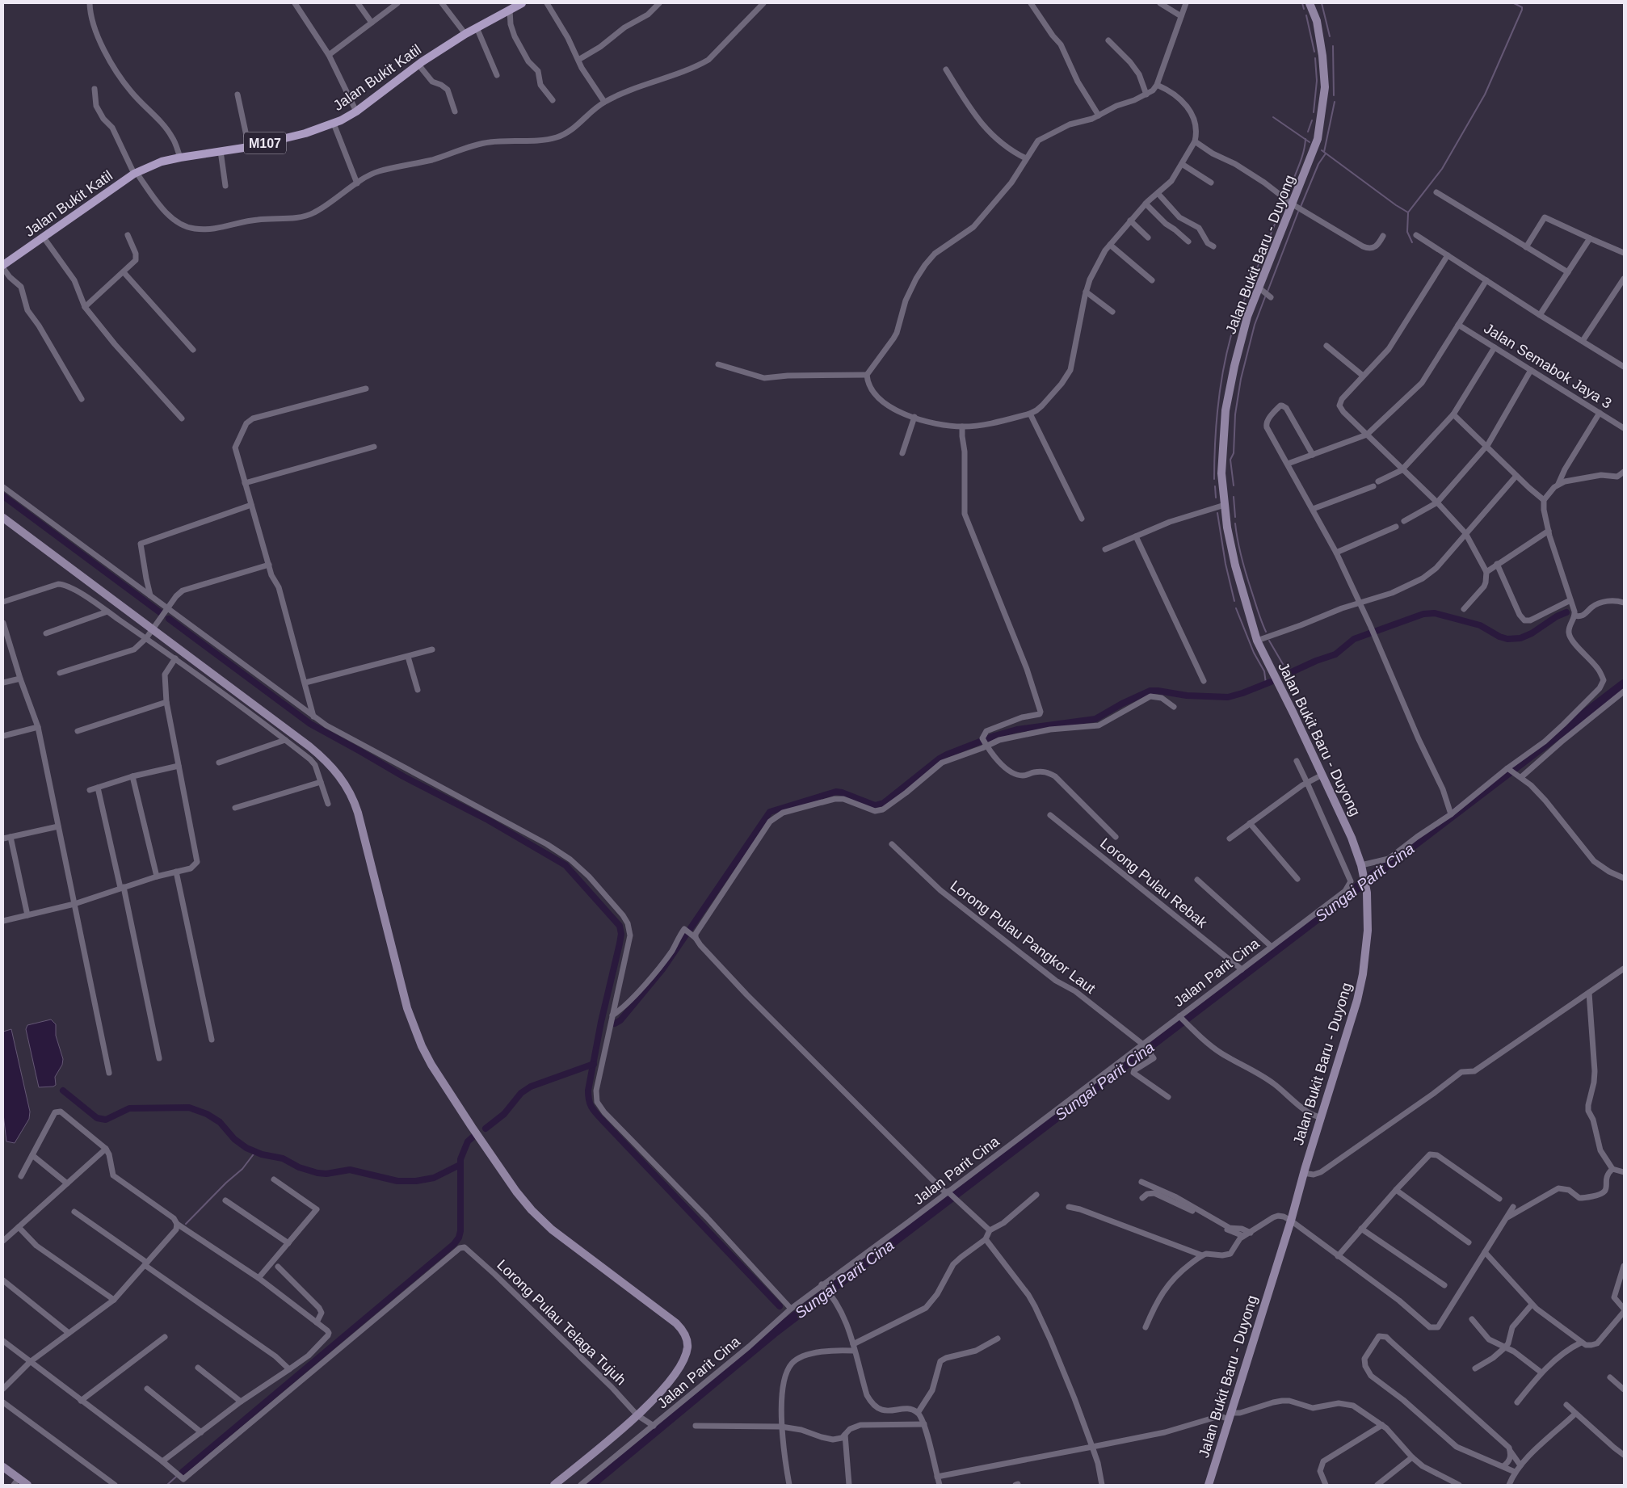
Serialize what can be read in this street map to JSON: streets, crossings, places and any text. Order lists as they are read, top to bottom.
{
  "streets": {
    "main road": ["Jalan Bukit Katil", "M107", "Jalan Bukit Baru - Duyong"],
    "street": [
      "Jalan Semabok Jaya 3",
      "Lorong Pulau Rebak",
      "Lorong Pulau Pangkor Laut",
      "Jalan Parit Cina",
      "Lorong Pulau Telaga Tujuh"
    ]
  },
  "crossings": [
    ["Lorong Pulau Rebak", "Jalan Parit Cina"],
    ["Lorong Pulau Pangkor Laut", "Jalan Parit Cina"],
    ["Jalan Parit Cina", "Lorong Pulau Telaga Tujuh"]
  ],
  "water": ["Sungai Parit Cina"]
}
